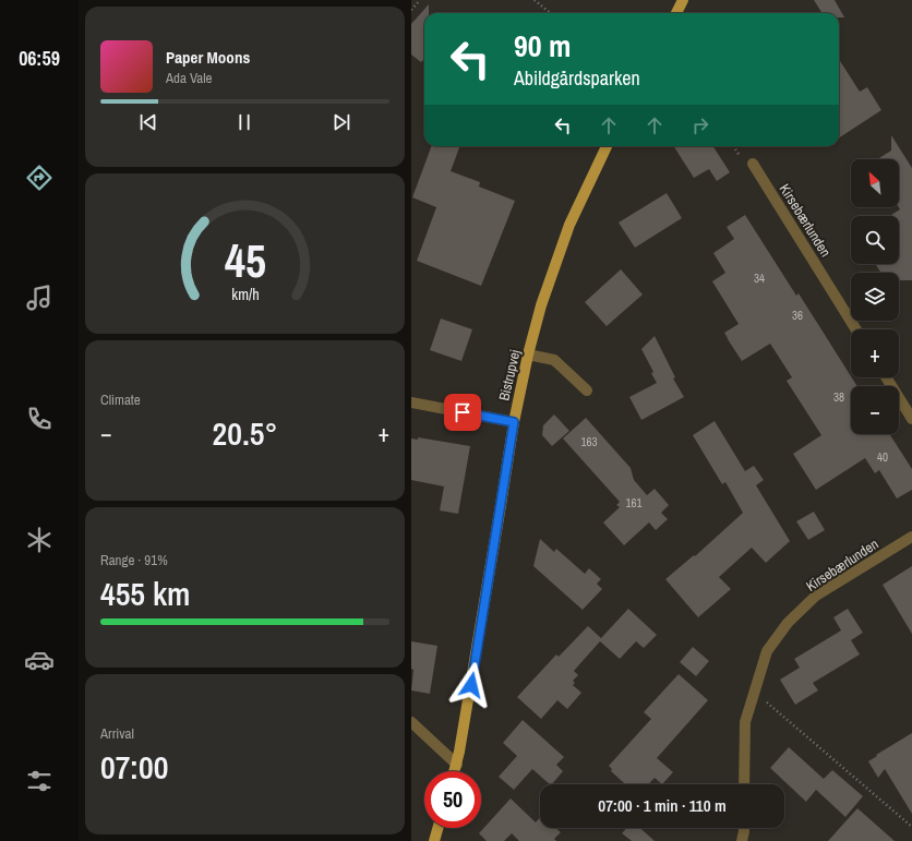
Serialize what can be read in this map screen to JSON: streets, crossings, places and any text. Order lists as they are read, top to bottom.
{
  "streets": {
    "main road": ["Bistrupvej"],
    "street": ["Kirsebærlunden"]
  },
  "house_numbers": [
    "34",
    "36",
    "38",
    "163",
    "40",
    "161"
  ],
  "north": "top left",
  "page": {
    "tabs": "06:59",
    "turn": ["90 m", "Abildgårdsparken"],
    "song": ["Paper Moons", "Ada Vale"],
    "map_buttons": ["+", "−"],
    "tile": [
      "Climate",
      ["Range · 91%", "455 km"],
      ["Arrival", "07:00"]
    ],
    "heat": ["−", "20.5°", "+"],
    "limit": "50",
    "trip": "07:00 · 1 min · 110 m",
    "gauge": ["45", "km/h"]
  }
}
